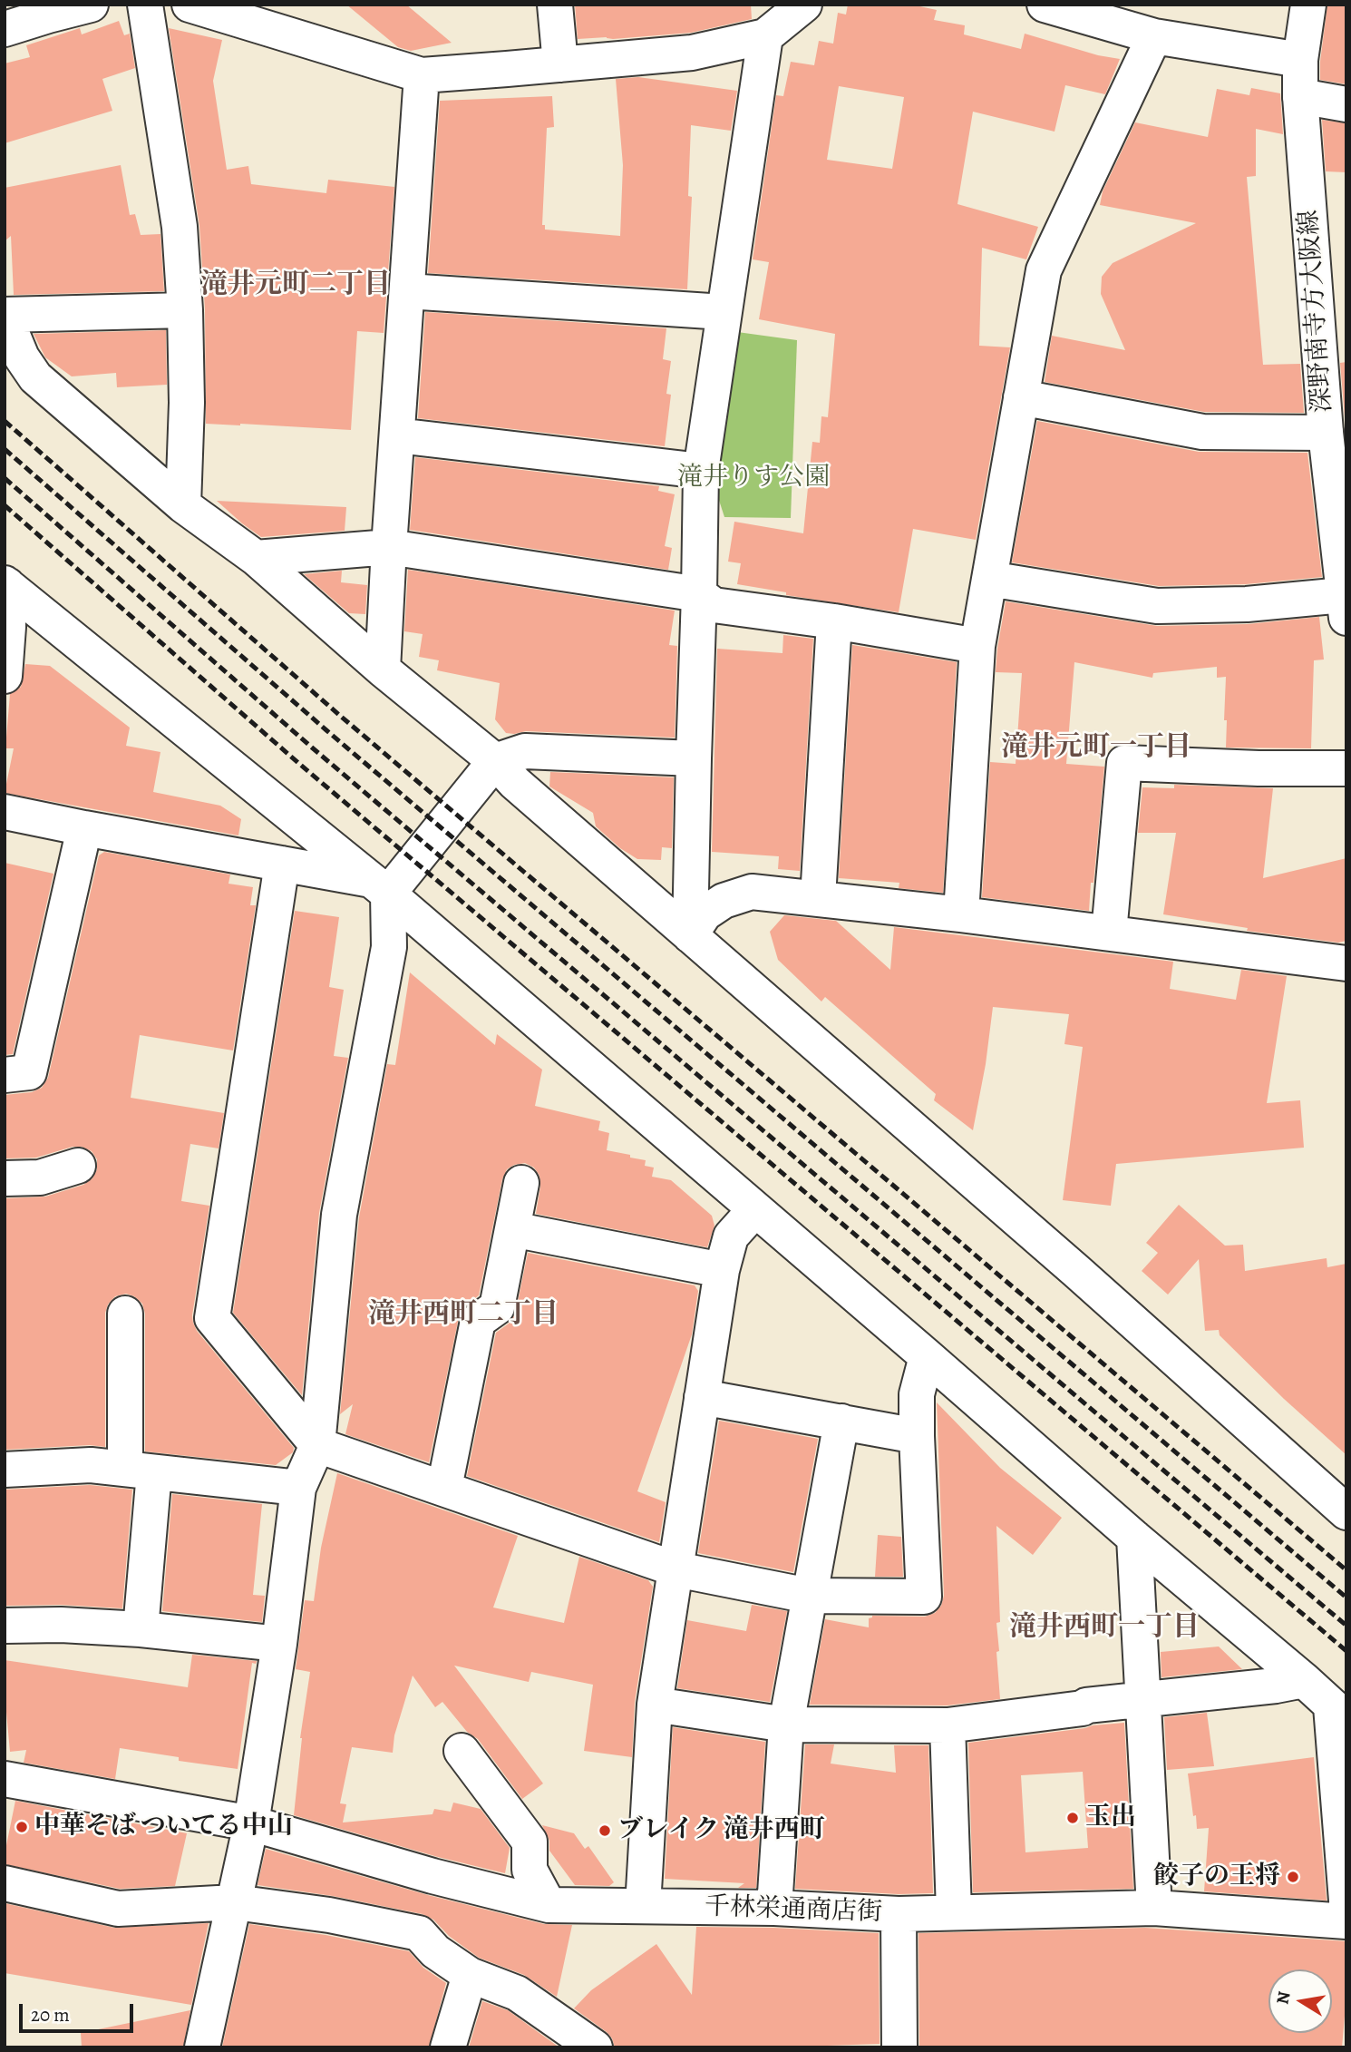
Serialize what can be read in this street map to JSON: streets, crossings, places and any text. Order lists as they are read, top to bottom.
{
  "streets": {
    "street": ["深野南寺方大阪線", "千林栄通商店街"]
  },
  "districts": [
    "滝井元町二丁目",
    "滝井元町一丁目",
    "滝井西町二丁目",
    "滝井西町一丁目"
  ],
  "parks": ["滝井りす公園"],
  "places": [
    "玉出",
    "中華そば ついてる中山",
    "ブレイク 滝井西町",
    "餃子の王将"
  ],
  "scale_bar": "20 m",
  "north": "left"
}
